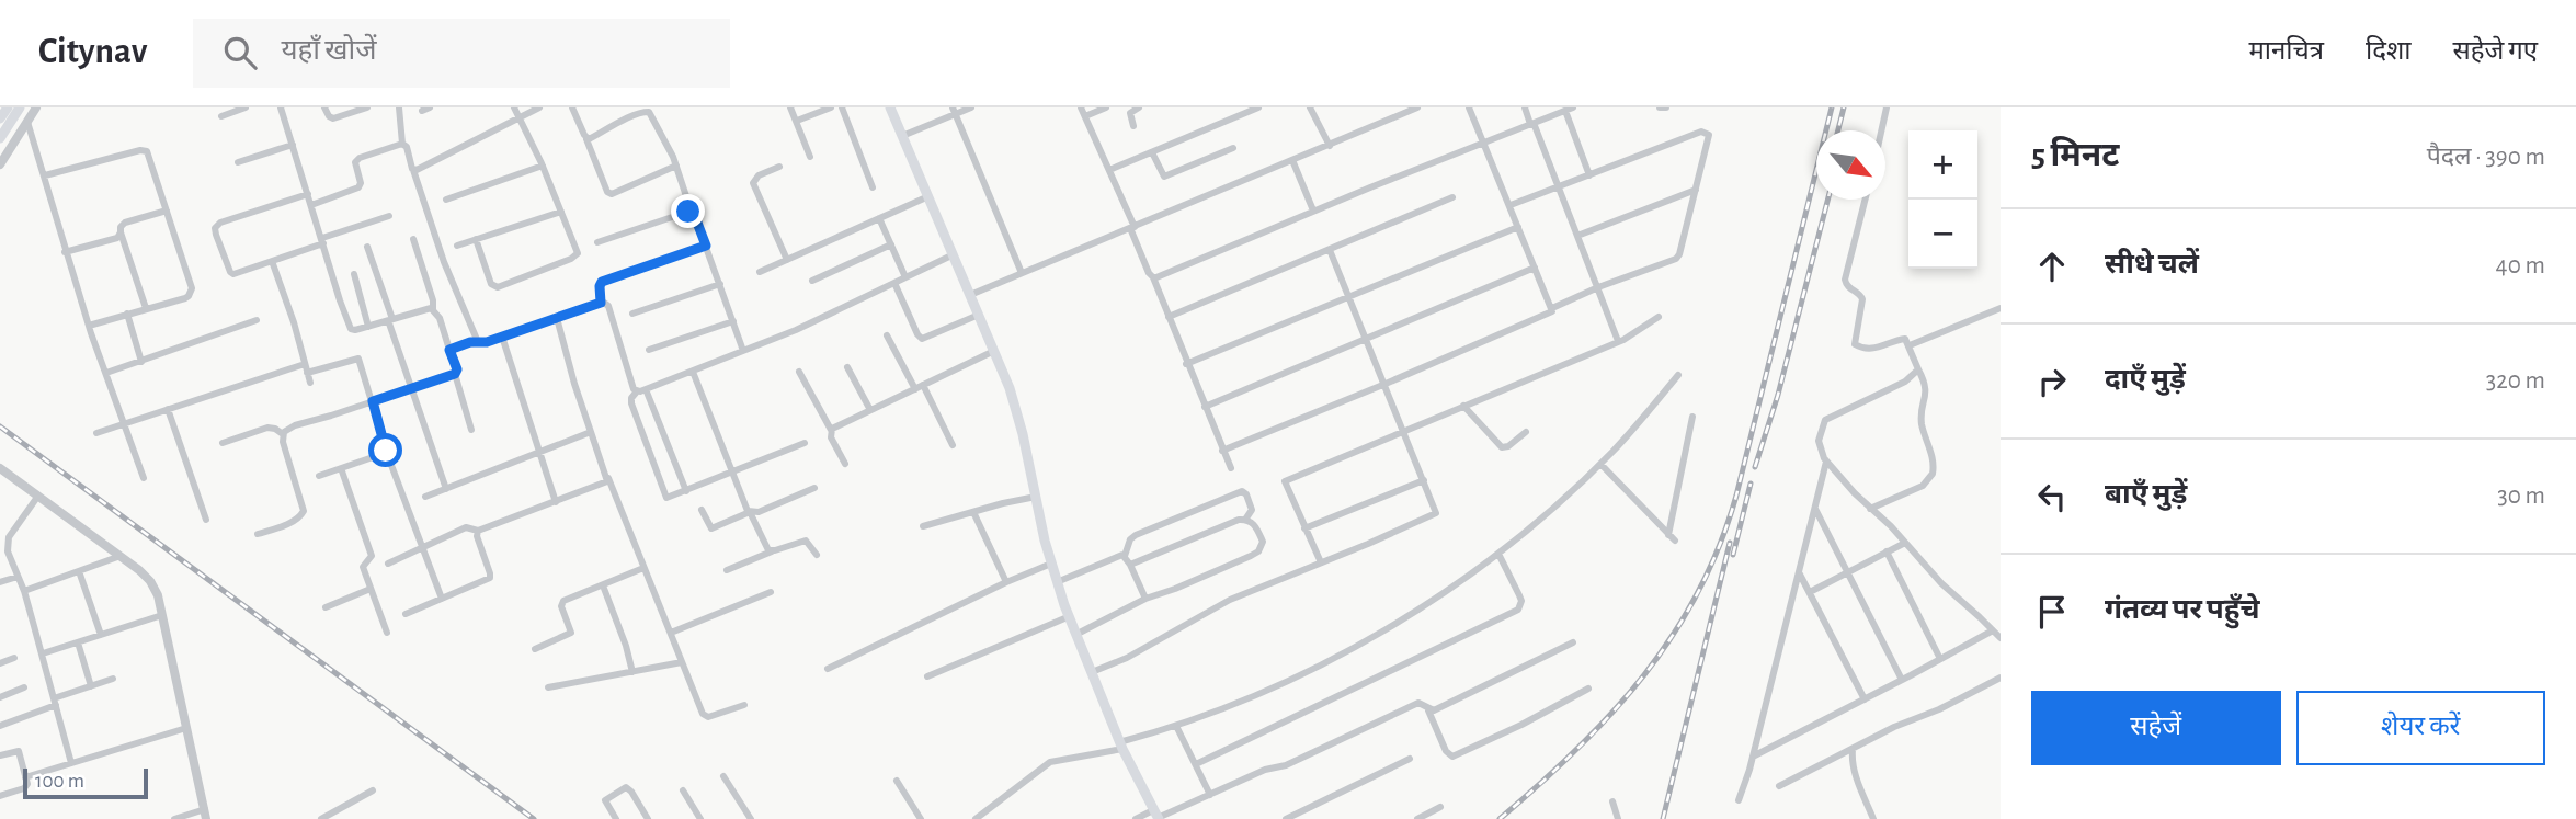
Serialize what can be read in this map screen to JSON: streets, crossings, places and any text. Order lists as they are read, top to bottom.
{
  "scale_bar": "100 m",
  "north": "bottom right",
  "page": {
    "header": "Citynav",
    "search": "यहाँ खोजें",
    "nav": ["मानचित्र", "दिशा", "सहेजे गए"],
    "heading": ["5 मिनट", "पैदल · 390 m"],
    "map_buttons": ["+", "−"],
    "list": [
      ["सीधे चलें", "40 m"],
      ["दाएँ मुड़ें", "320 m"],
      ["बाएँ मुड़ें", "30 m"],
      "गंतव्य पर पहुँचे"
    ],
    "buttons": ["सहेजें", "शेयर करें"],
    "scale": "100 m"
  }
}
